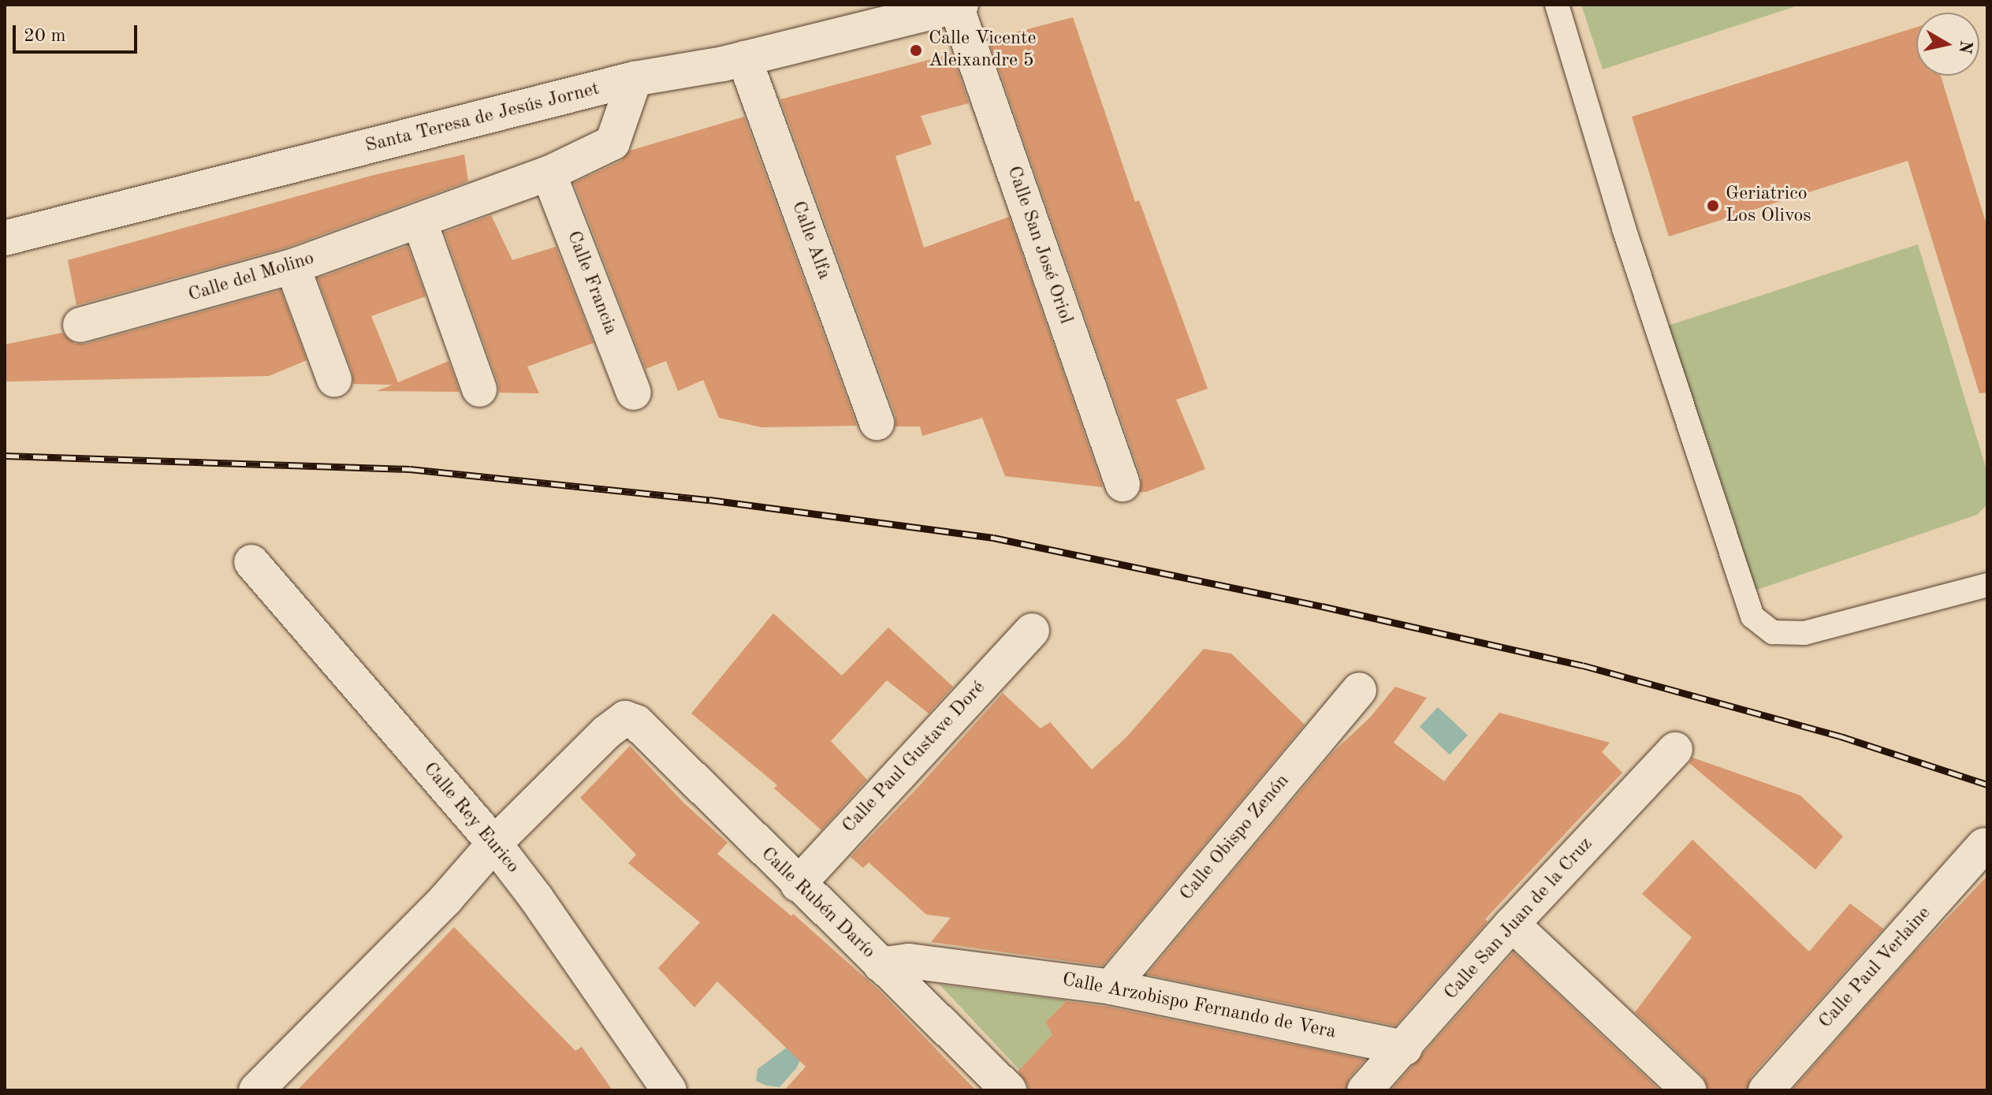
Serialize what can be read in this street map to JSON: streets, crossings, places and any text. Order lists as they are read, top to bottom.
{
  "streets": {
    "street": [
      "Santa Teresa de Jesús Jornet",
      "Calle Alfa",
      "Calle San José Oriol",
      "Calle del Molino",
      "Calle Francia",
      "Calle Paul Gustave Doré",
      "Calle Rey Eurico",
      "Calle Obispo Zenón",
      "Calle Rubén Darío",
      "Calle San Juan de la Cruz",
      "Calle Paul Verlaine",
      "Calle Arzobispo Fernando de Vera"
    ]
  },
  "crossings": [
    ["Santa Teresa de Jesús Jornet", "Calle Alfa"],
    ["Santa Teresa de Jesús Jornet", "Calle San José Oriol"],
    ["Santa Teresa de Jesús Jornet", "Calle del Molino"],
    ["Calle del Molino", "Calle Francia"],
    ["Calle Paul Gustave Doré", "Calle Rubén Darío"],
    ["Calle Rey Eurico", "Calle Rubén Darío"],
    ["Calle Obispo Zenón", "Calle Arzobispo Fernando de Vera"],
    ["Calle Rubén Darío", "Calle Arzobispo Fernando de Vera"],
    ["Calle San Juan de la Cruz", "Calle Arzobispo Fernando de Vera"]
  ],
  "places": ["Calle Vicente Aleixandre 5", "Geriatrico Los Olivos"],
  "scale_bar": "20 m",
  "north": "right"
}
